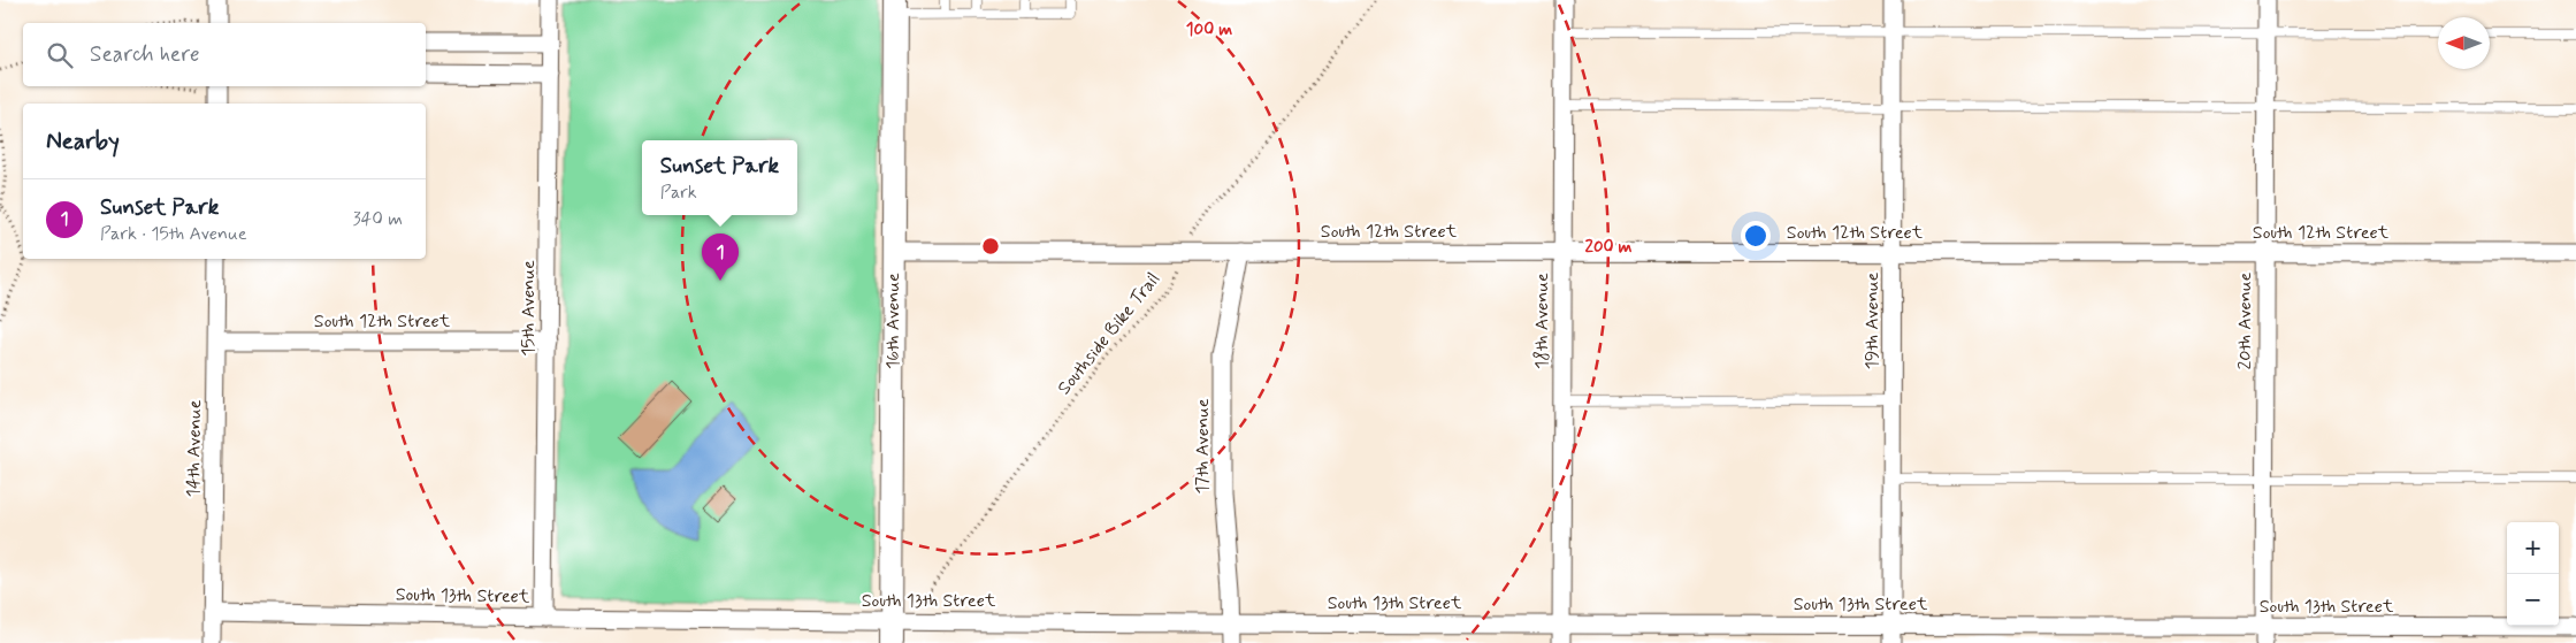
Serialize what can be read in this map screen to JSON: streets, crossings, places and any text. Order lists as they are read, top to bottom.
{
  "streets": {
    "street": [
      "South 12th Street",
      "15th Avenue",
      "16th Avenue",
      "18th Avenue",
      "19th Avenue",
      "20th Avenue",
      "17th Avenue",
      "14th Avenue",
      "South 13th Street"
    ],
    "path": ["Southside Bike Trail"]
  },
  "crossings": [
    ["South 12th Street", "15th Avenue"],
    ["South 12th Street", "16th Avenue"],
    ["South 12th Street", "18th Avenue"],
    ["South 12th Street", "19th Avenue"],
    ["South 12th Street", "20th Avenue"],
    ["South 12th Street", "Southside Bike Trail"],
    ["South 12th Street", "17th Avenue"],
    ["South 12th Street", "14th Avenue"],
    ["15th Avenue", "South 13th Street"],
    ["16th Avenue", "South 13th Street"],
    ["18th Avenue", "South 13th Street"],
    ["19th Avenue", "South 13th Street"],
    ["20th Avenue", "South 13th Street"],
    ["17th Avenue", "South 13th Street"],
    ["14th Avenue", "South 13th Street"]
  ],
  "north": "left",
  "page": {
    "search": "Search here",
    "heading": "Nearby",
    "popup": ["Sunset Park", "Park"],
    "list": [
      {
        "mark": "1",
        "name": "Sunset Park",
        "note": "Park · 15th Avenue",
        "value": "340 m"
      }
    ],
    "pins": "1",
    "map_buttons": ["+", "−"]
  },
  "rings": ["100 m", "200 m"]
}
